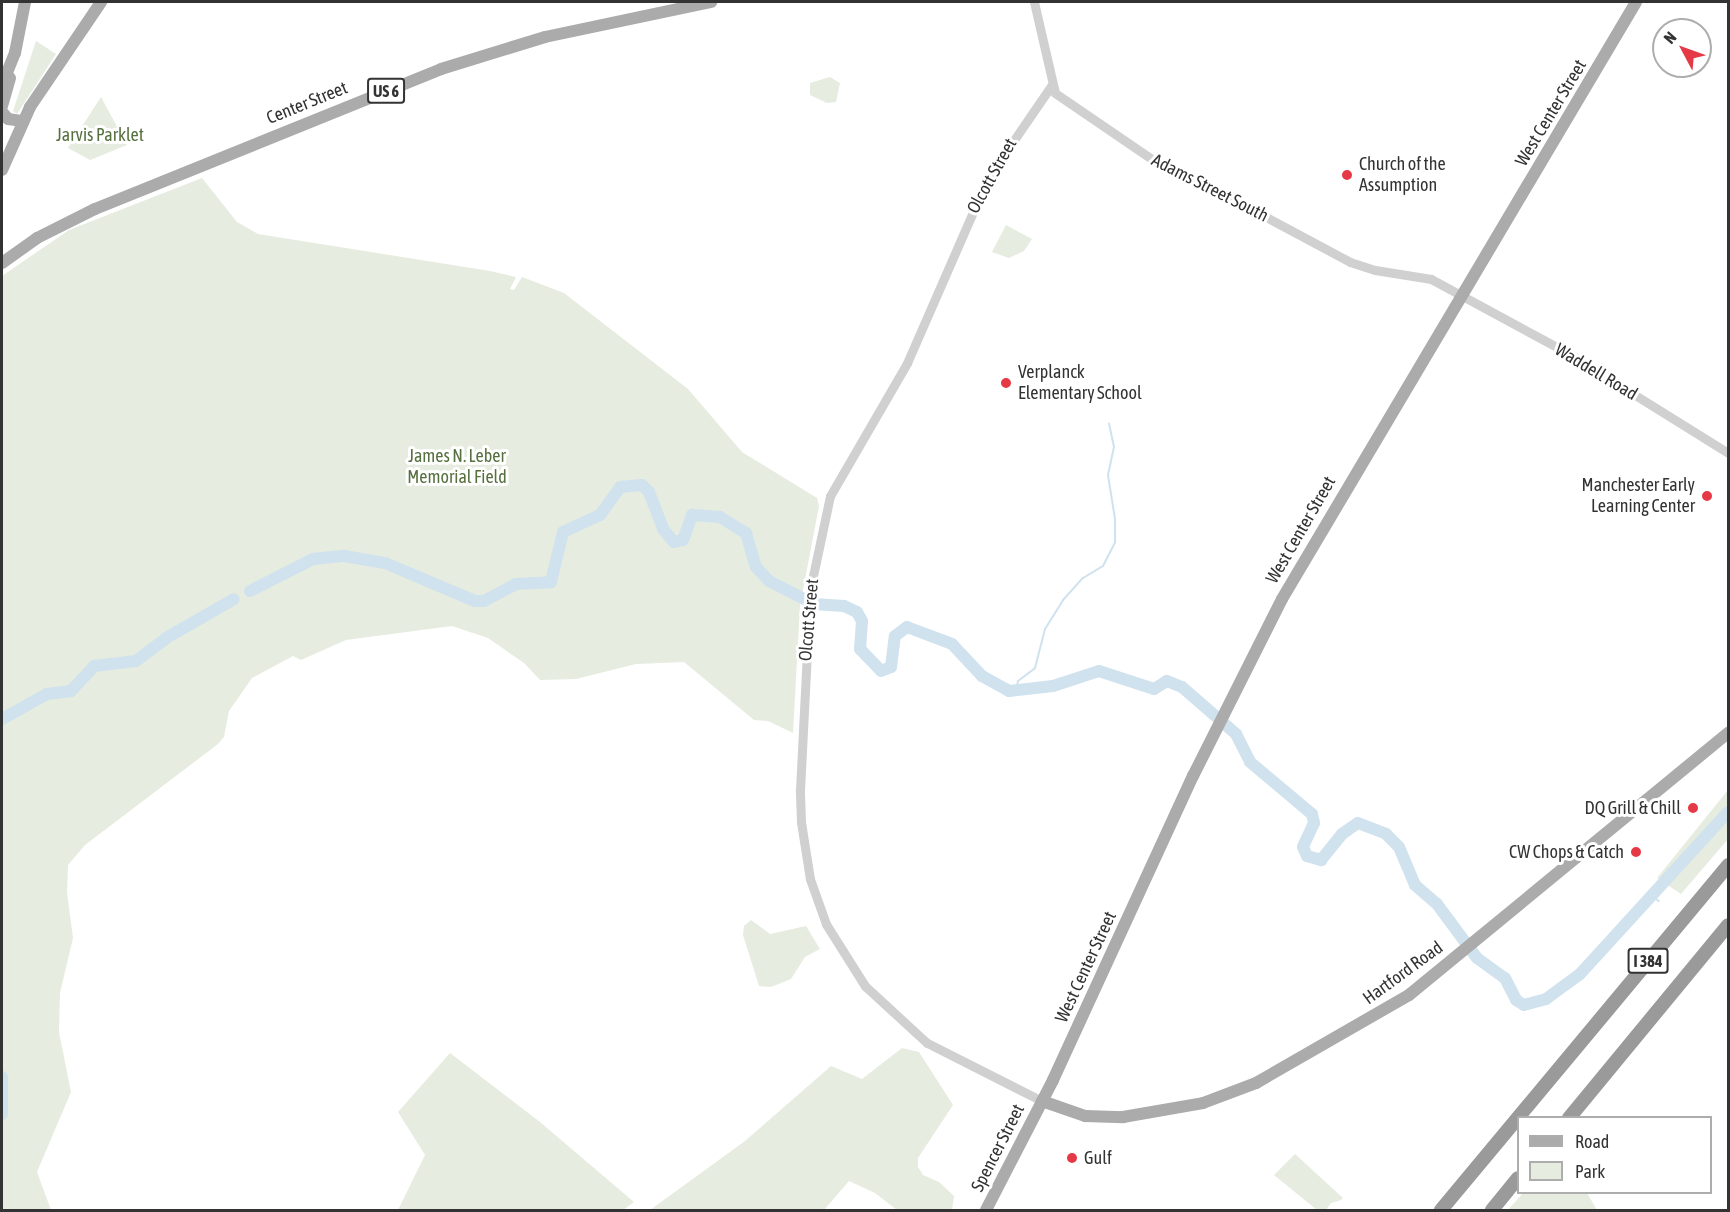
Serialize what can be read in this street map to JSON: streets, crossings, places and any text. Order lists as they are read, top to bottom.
{
  "streets": {
    "highway": ["I 384"],
    "main road": [
      "US 6",
      "Center Street",
      "West Center Street",
      "Hartford Road",
      "Spencer Street"
    ],
    "street": ["Olcott Street", "Adams Street South", "Waddell Road"]
  },
  "crossings": [
    ["West Center Street", "Olcott Street"],
    ["West Center Street", "Adams Street South"],
    ["West Center Street", "Waddell Road"],
    ["West Center Street", "Hartford Road"],
    ["West Center Street", "Spencer Street"],
    ["Olcott Street", "Adams Street South"],
    ["Olcott Street", "Hartford Road"],
    ["Olcott Street", "Spencer Street"],
    ["Adams Street South", "Waddell Road"],
    ["Hartford Road", "Spencer Street"]
  ],
  "parks": ["Jarvis Parklet", "James N. Leber Memorial Field"],
  "places": [
    "Church of the Assumption",
    "Verplanck Elementary School",
    "Manchester Early Learning Center",
    "DQ Grill & Chill",
    "CW Chops & Catch",
    "Gulf"
  ],
  "legend": ["Road", "Park"],
  "north": "top left"
}
